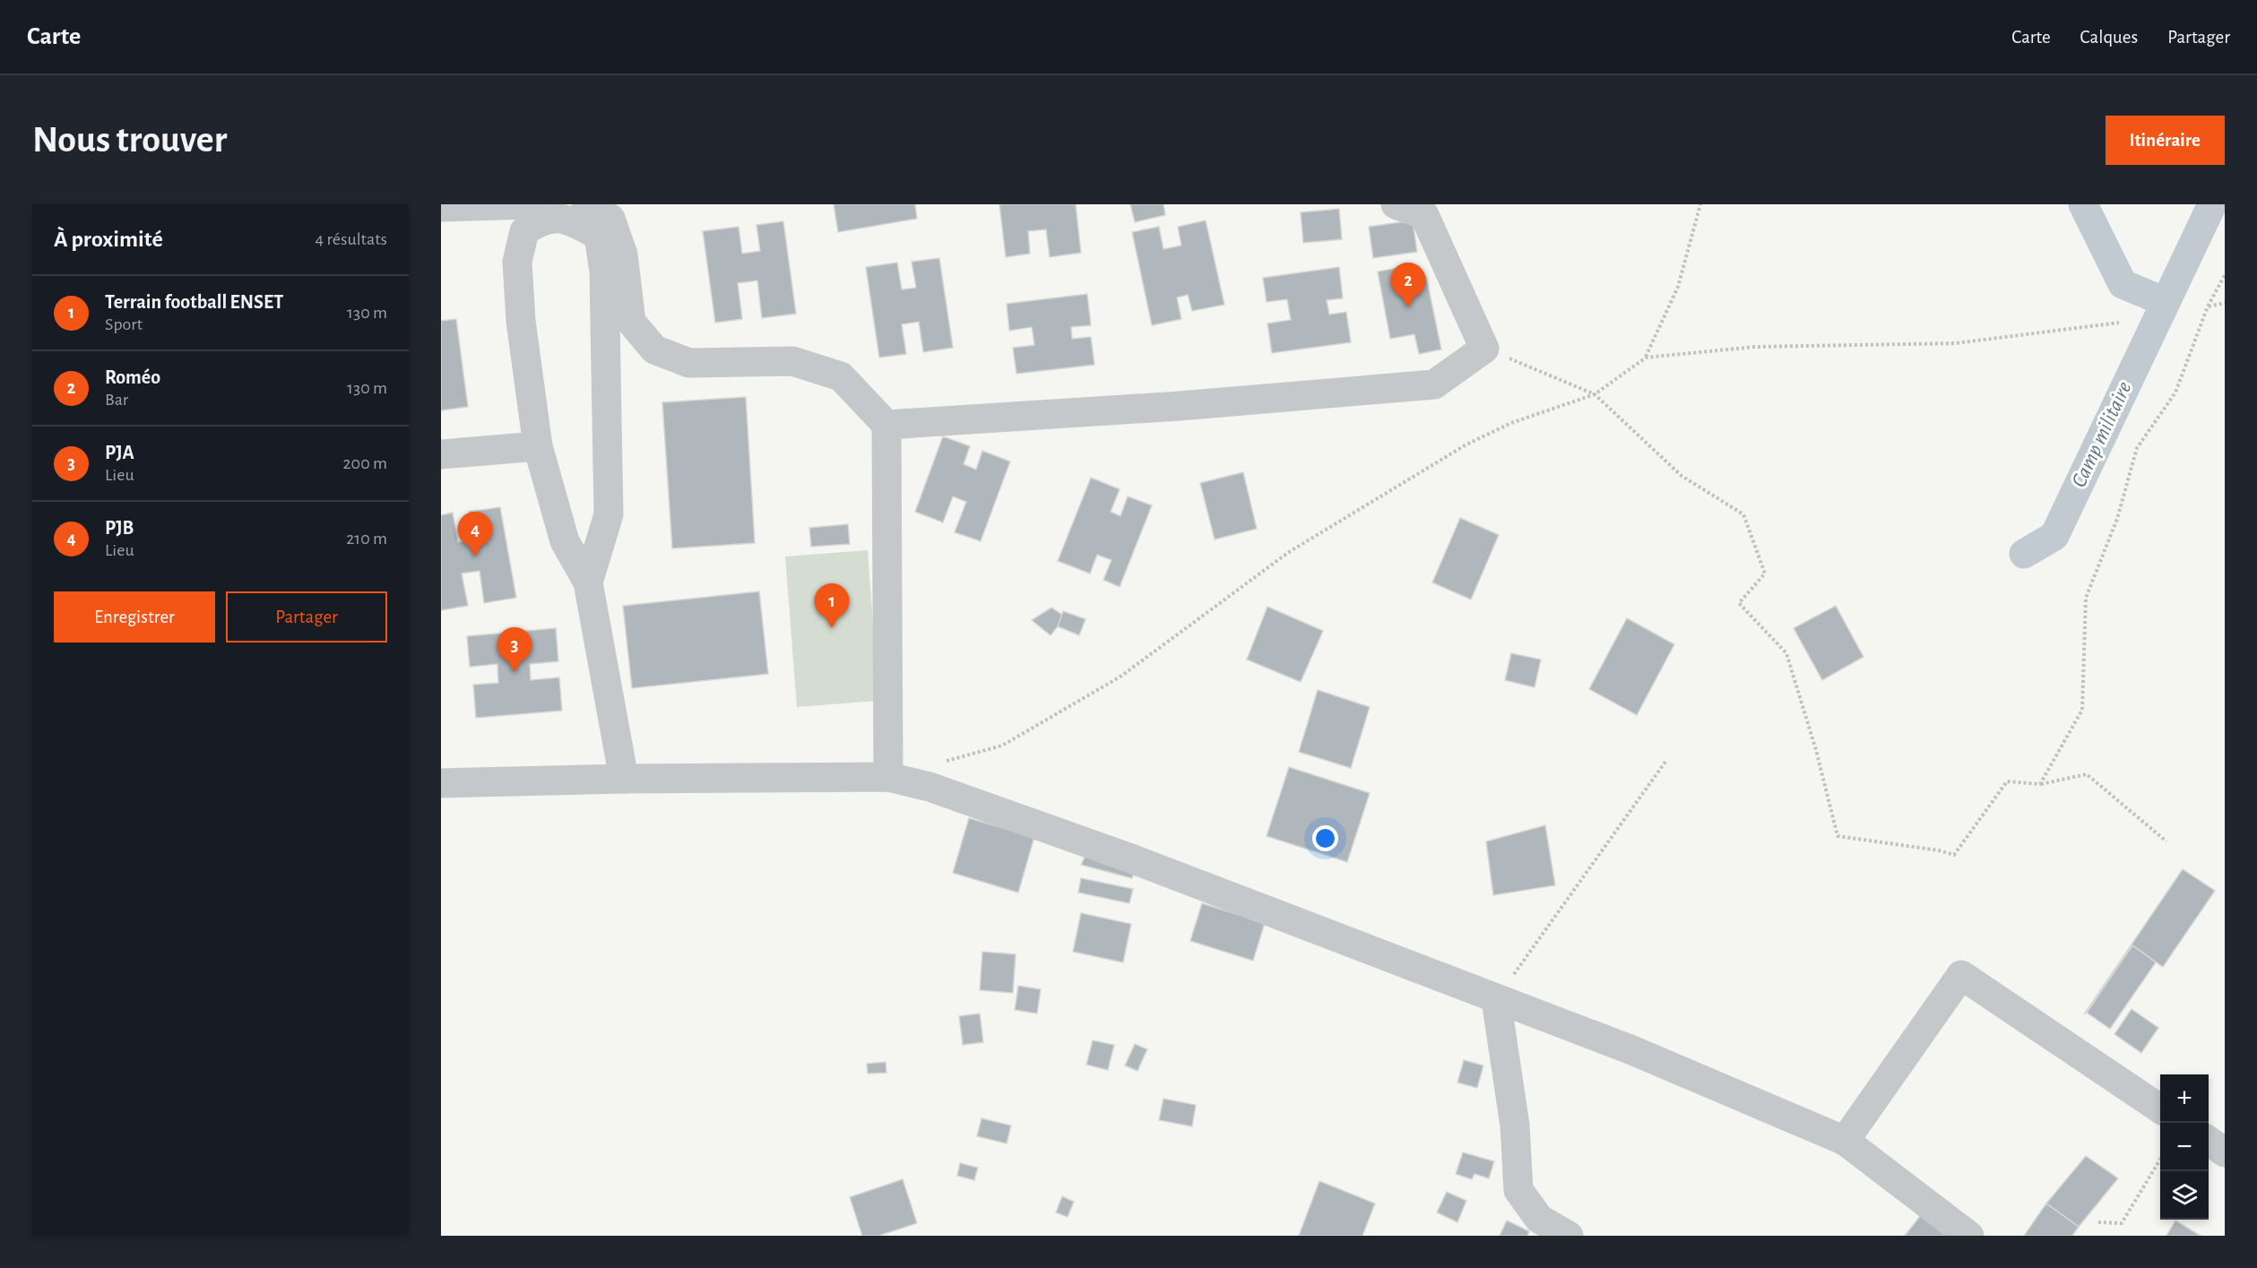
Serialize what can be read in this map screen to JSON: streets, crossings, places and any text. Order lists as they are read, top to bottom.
{
  "water": ["Camp militaire"],
  "page": {
    "header": "Carte",
    "nav": ["Carte", "Calques", "Partager"],
    "buttons": [
      "Itinéraire",
      ["Enregistrer", "Partager"]
    ],
    "title": "Nous trouver",
    "heading": ["À proximité", "4 résultats"],
    "pins": [
      "2",
      "4",
      "1",
      "3"
    ],
    "list": [
      {
        "mark": "1",
        "name": "Terrain football ENSET",
        "note": "Sport",
        "value": "130 m"
      },
      {
        "mark": "2",
        "name": "Roméo",
        "note": "Bar",
        "value": "130 m"
      },
      {
        "mark": "3",
        "name": "PJA",
        "note": "Lieu",
        "value": "200 m"
      },
      {
        "mark": "4",
        "name": "PJB",
        "note": "Lieu",
        "value": "210 m"
      }
    ],
    "map_buttons": ["+", "−"]
  }
}
